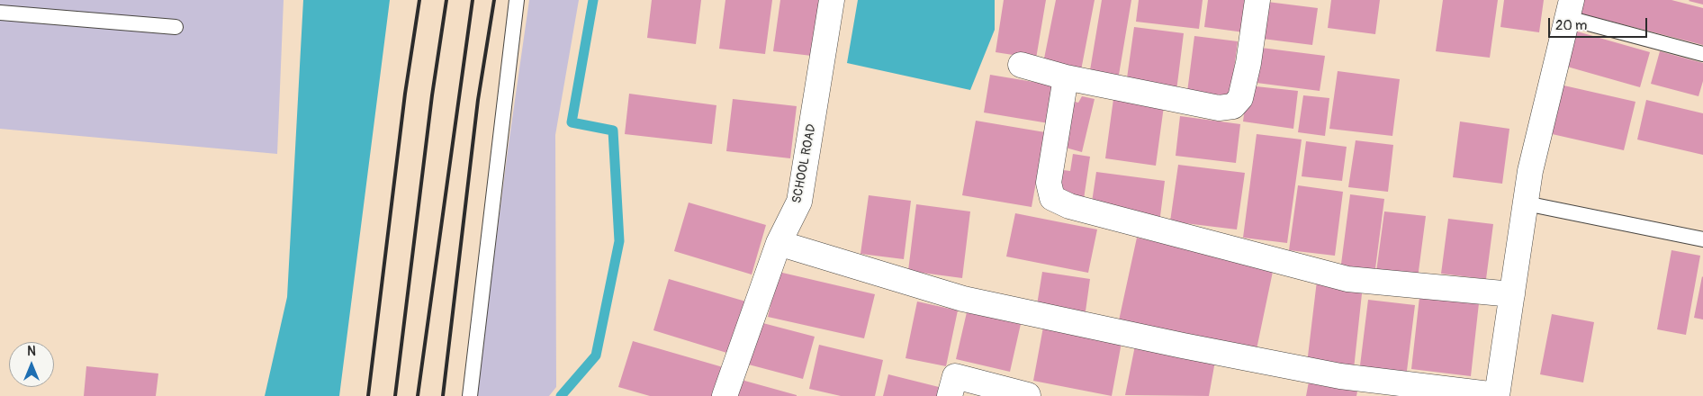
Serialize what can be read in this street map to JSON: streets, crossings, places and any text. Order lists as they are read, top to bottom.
{
  "streets": {
    "street": ["SCHOOL ROAD"]
  },
  "scale_bar": "20 m",
  "north": "top"
}
